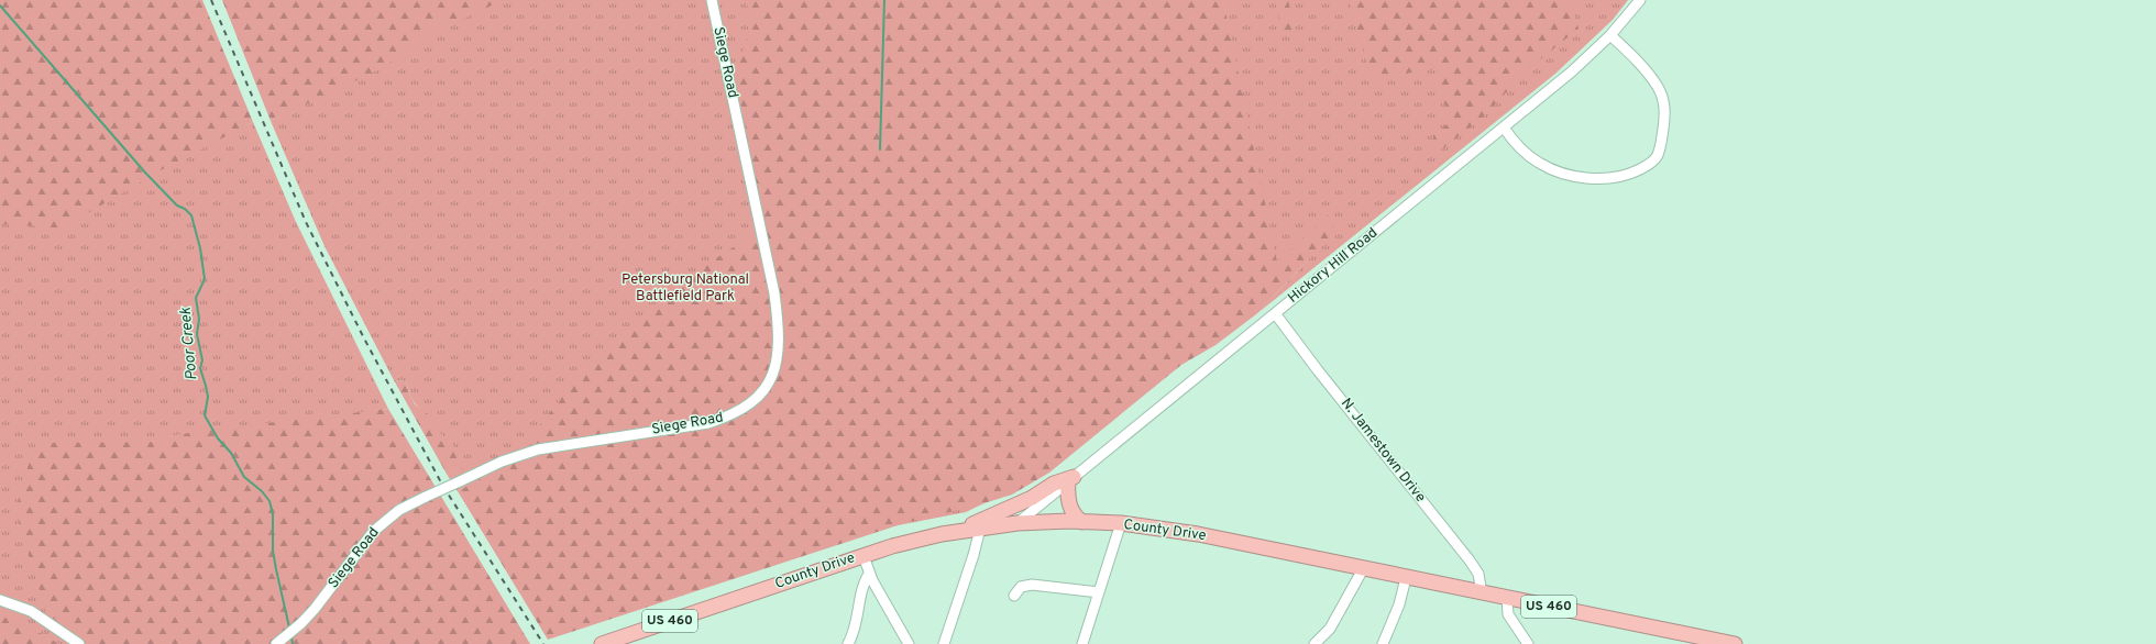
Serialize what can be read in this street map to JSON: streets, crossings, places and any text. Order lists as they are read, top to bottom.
{
  "streets": {
    "highway": ["County Drive", "US 460"],
    "street": ["Siege Road", "Hickory Hill Road", "N. Jamestown Drive"]
  },
  "crossings": [
    ["Hickory Hill Road", "N. Jamestown Drive"],
    ["Hickory Hill Road", "County Drive"],
    ["N. Jamestown Drive", "County Drive"]
  ],
  "water": ["Poor Creek"],
  "parks": ["Petersburg National Battlefield Park"]
}
